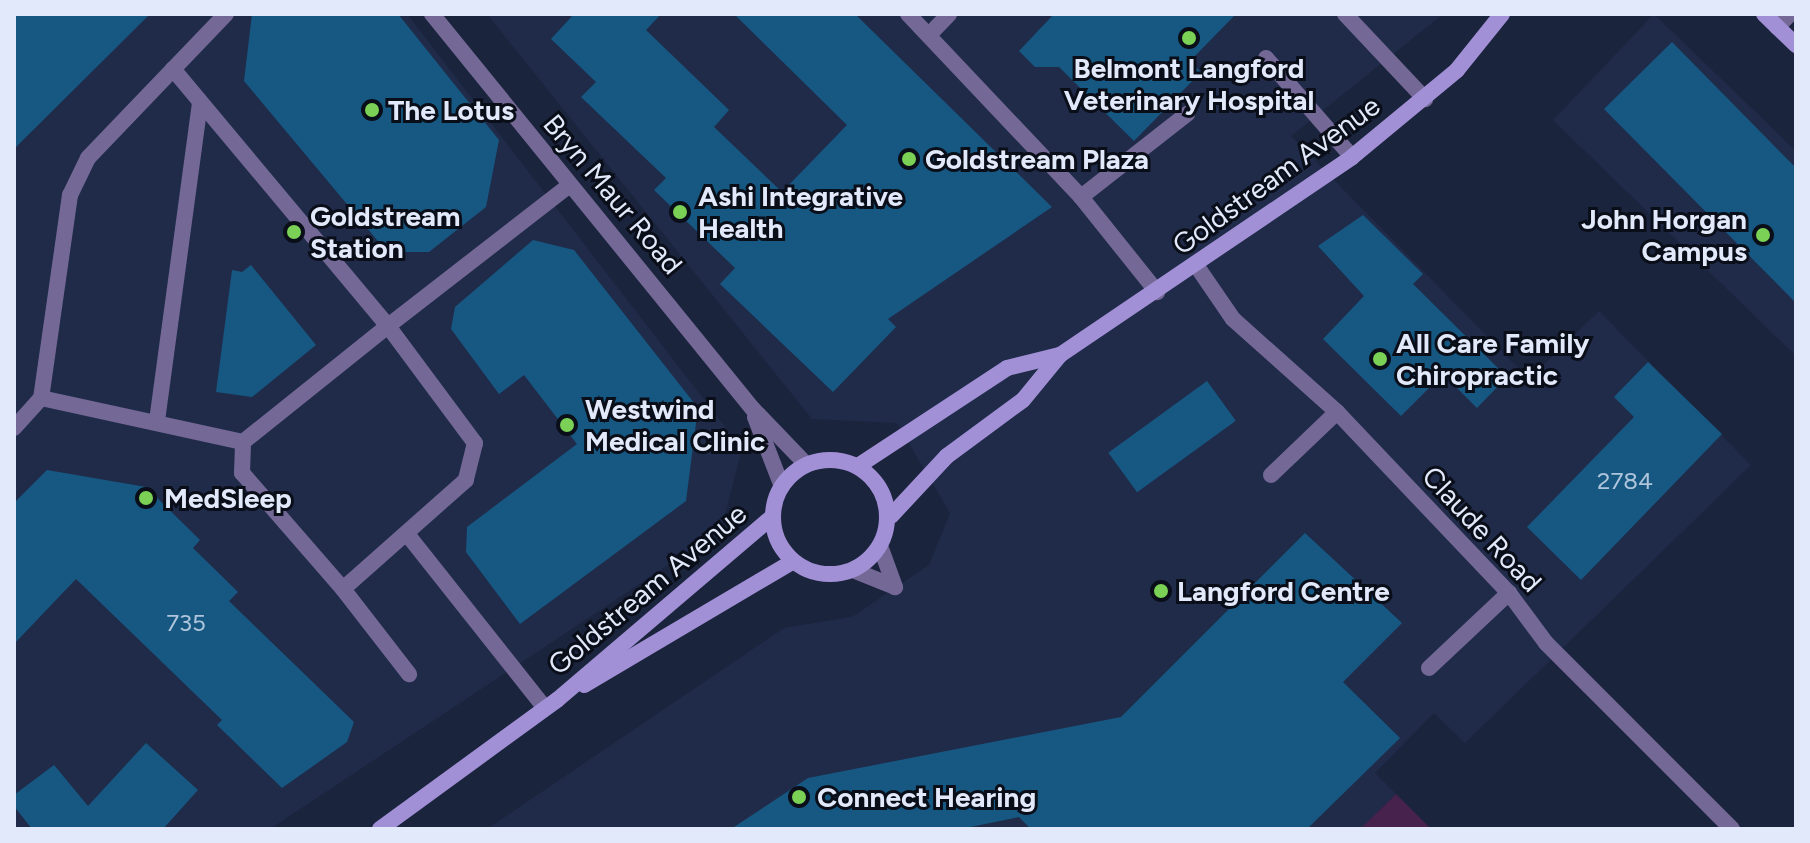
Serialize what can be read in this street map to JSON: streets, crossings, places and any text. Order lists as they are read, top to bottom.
{
  "streets": {
    "main road": ["Goldstream Avenue"],
    "street": ["Bryn Maur Road", "Claude Road"]
  },
  "crossings": [
    ["Goldstream Avenue", "Bryn Maur Road"],
    ["Goldstream Avenue", "Claude Road"]
  ],
  "places": [
    "Belmont Langford Veterinary Hospital",
    "The Lotus",
    "Goldstream Plaza",
    "Ashi Integrative Health",
    "Goldstream Station",
    "John Horgan Campus",
    "All Care Family Chiropractic",
    "Westwind Medical Clinic",
    "MedSleep",
    "Langford Centre",
    "Connect Hearing"
  ],
  "house_numbers": ["2784", "735"]
}
